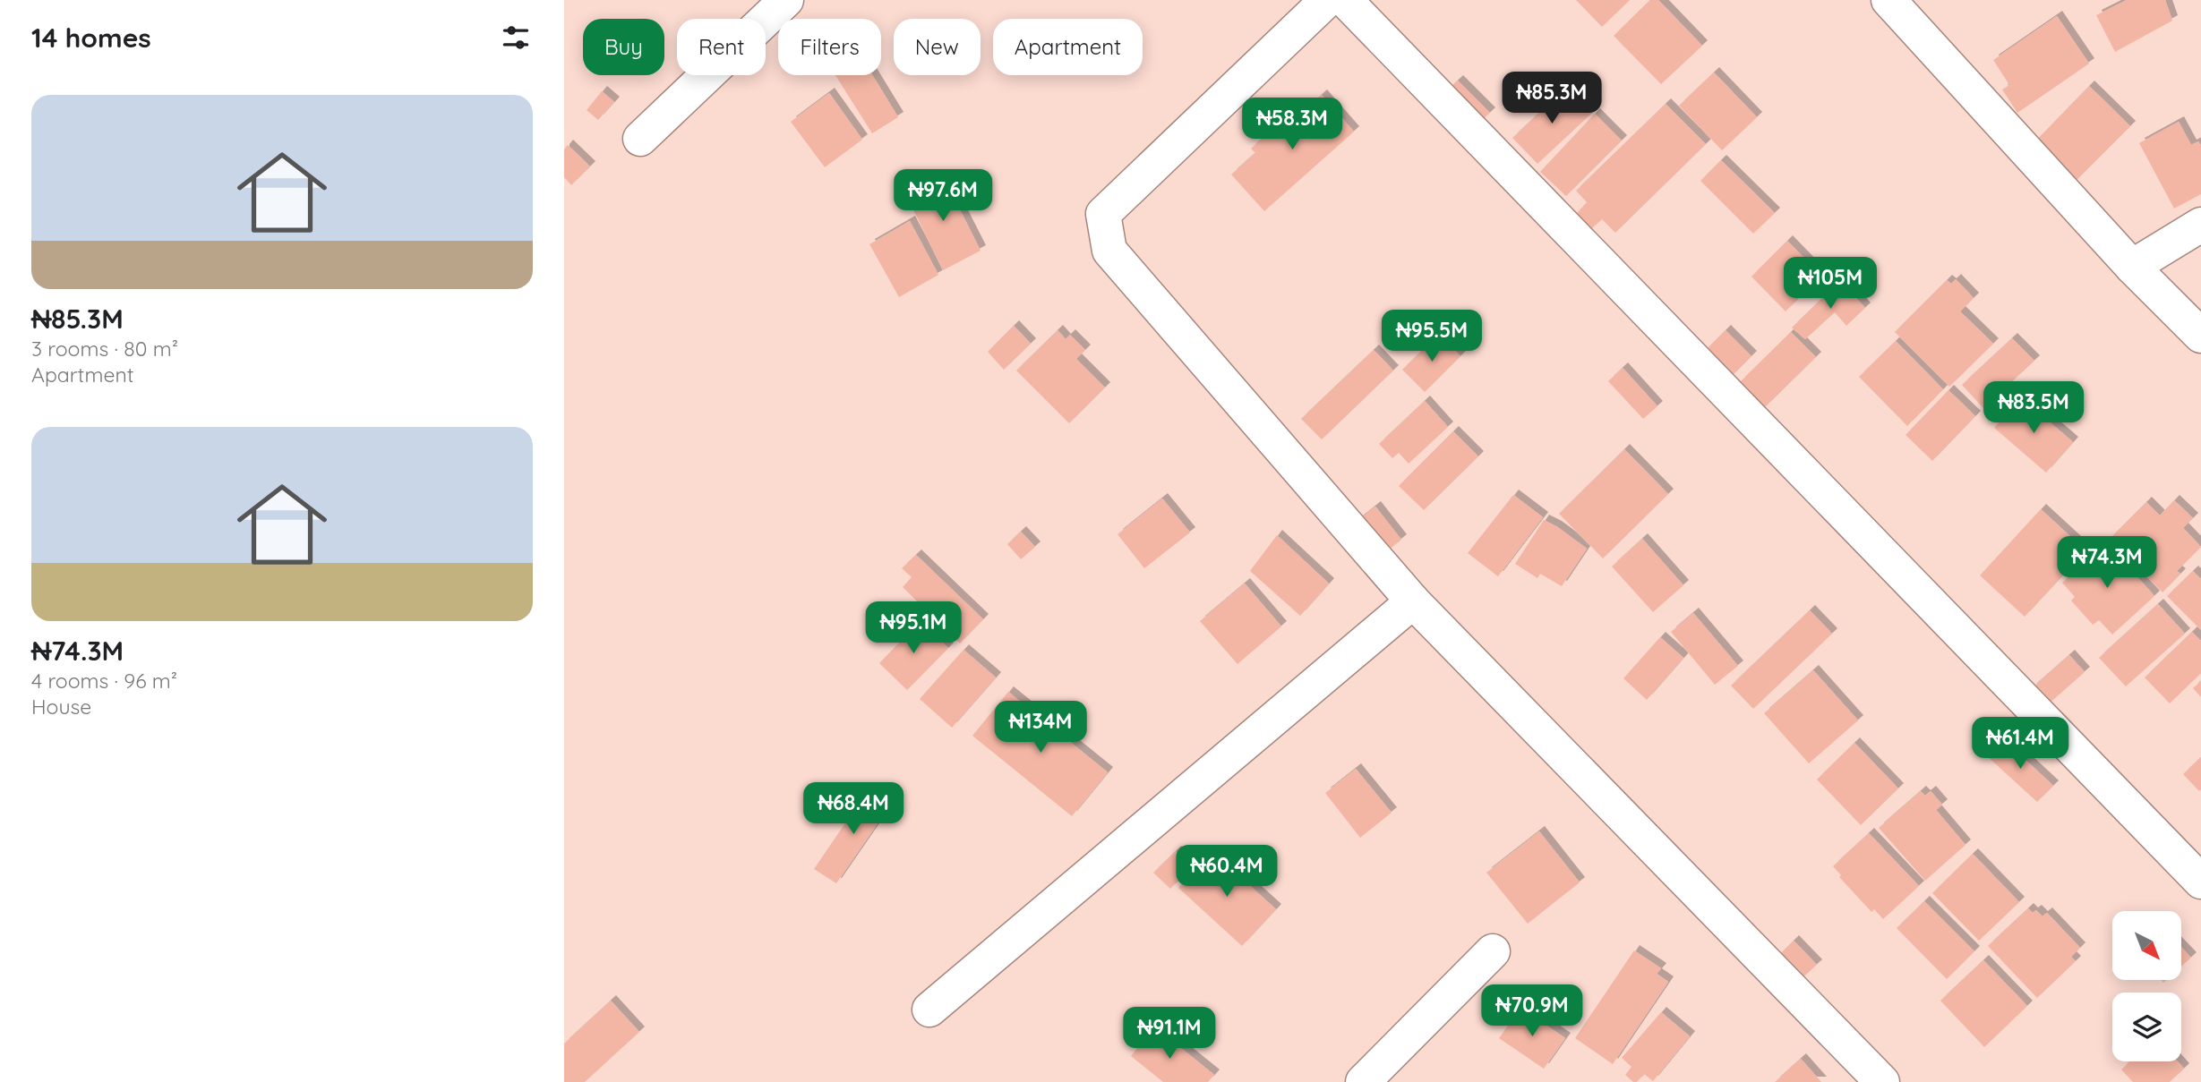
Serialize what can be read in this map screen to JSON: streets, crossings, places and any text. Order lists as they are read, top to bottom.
{
  "north": "bottom right",
  "page": {
    "heading": "14 homes",
    "chip": [
      "Buy",
      "Rent",
      "Filters",
      "New",
      "Apartment"
    ],
    "price": [
      "₦85.3M",
      "₦58.3M",
      "₦97.6M",
      "₦105M",
      "₦95.5M",
      "₦83.5M",
      "₦74.3M",
      "₦95.1M",
      "₦134M",
      "₦61.4M",
      "₦68.4M",
      "₦60.4M",
      "₦70.9M",
      "₦91.1M"
    ],
    "list": [
      {
        "name": "₦85.3M",
        "note": "3 rooms · 80 m² · Apartment"
      },
      {
        "name": "₦74.3M",
        "note": "4 rooms · 96 m² · House"
      }
    ]
  }
}
